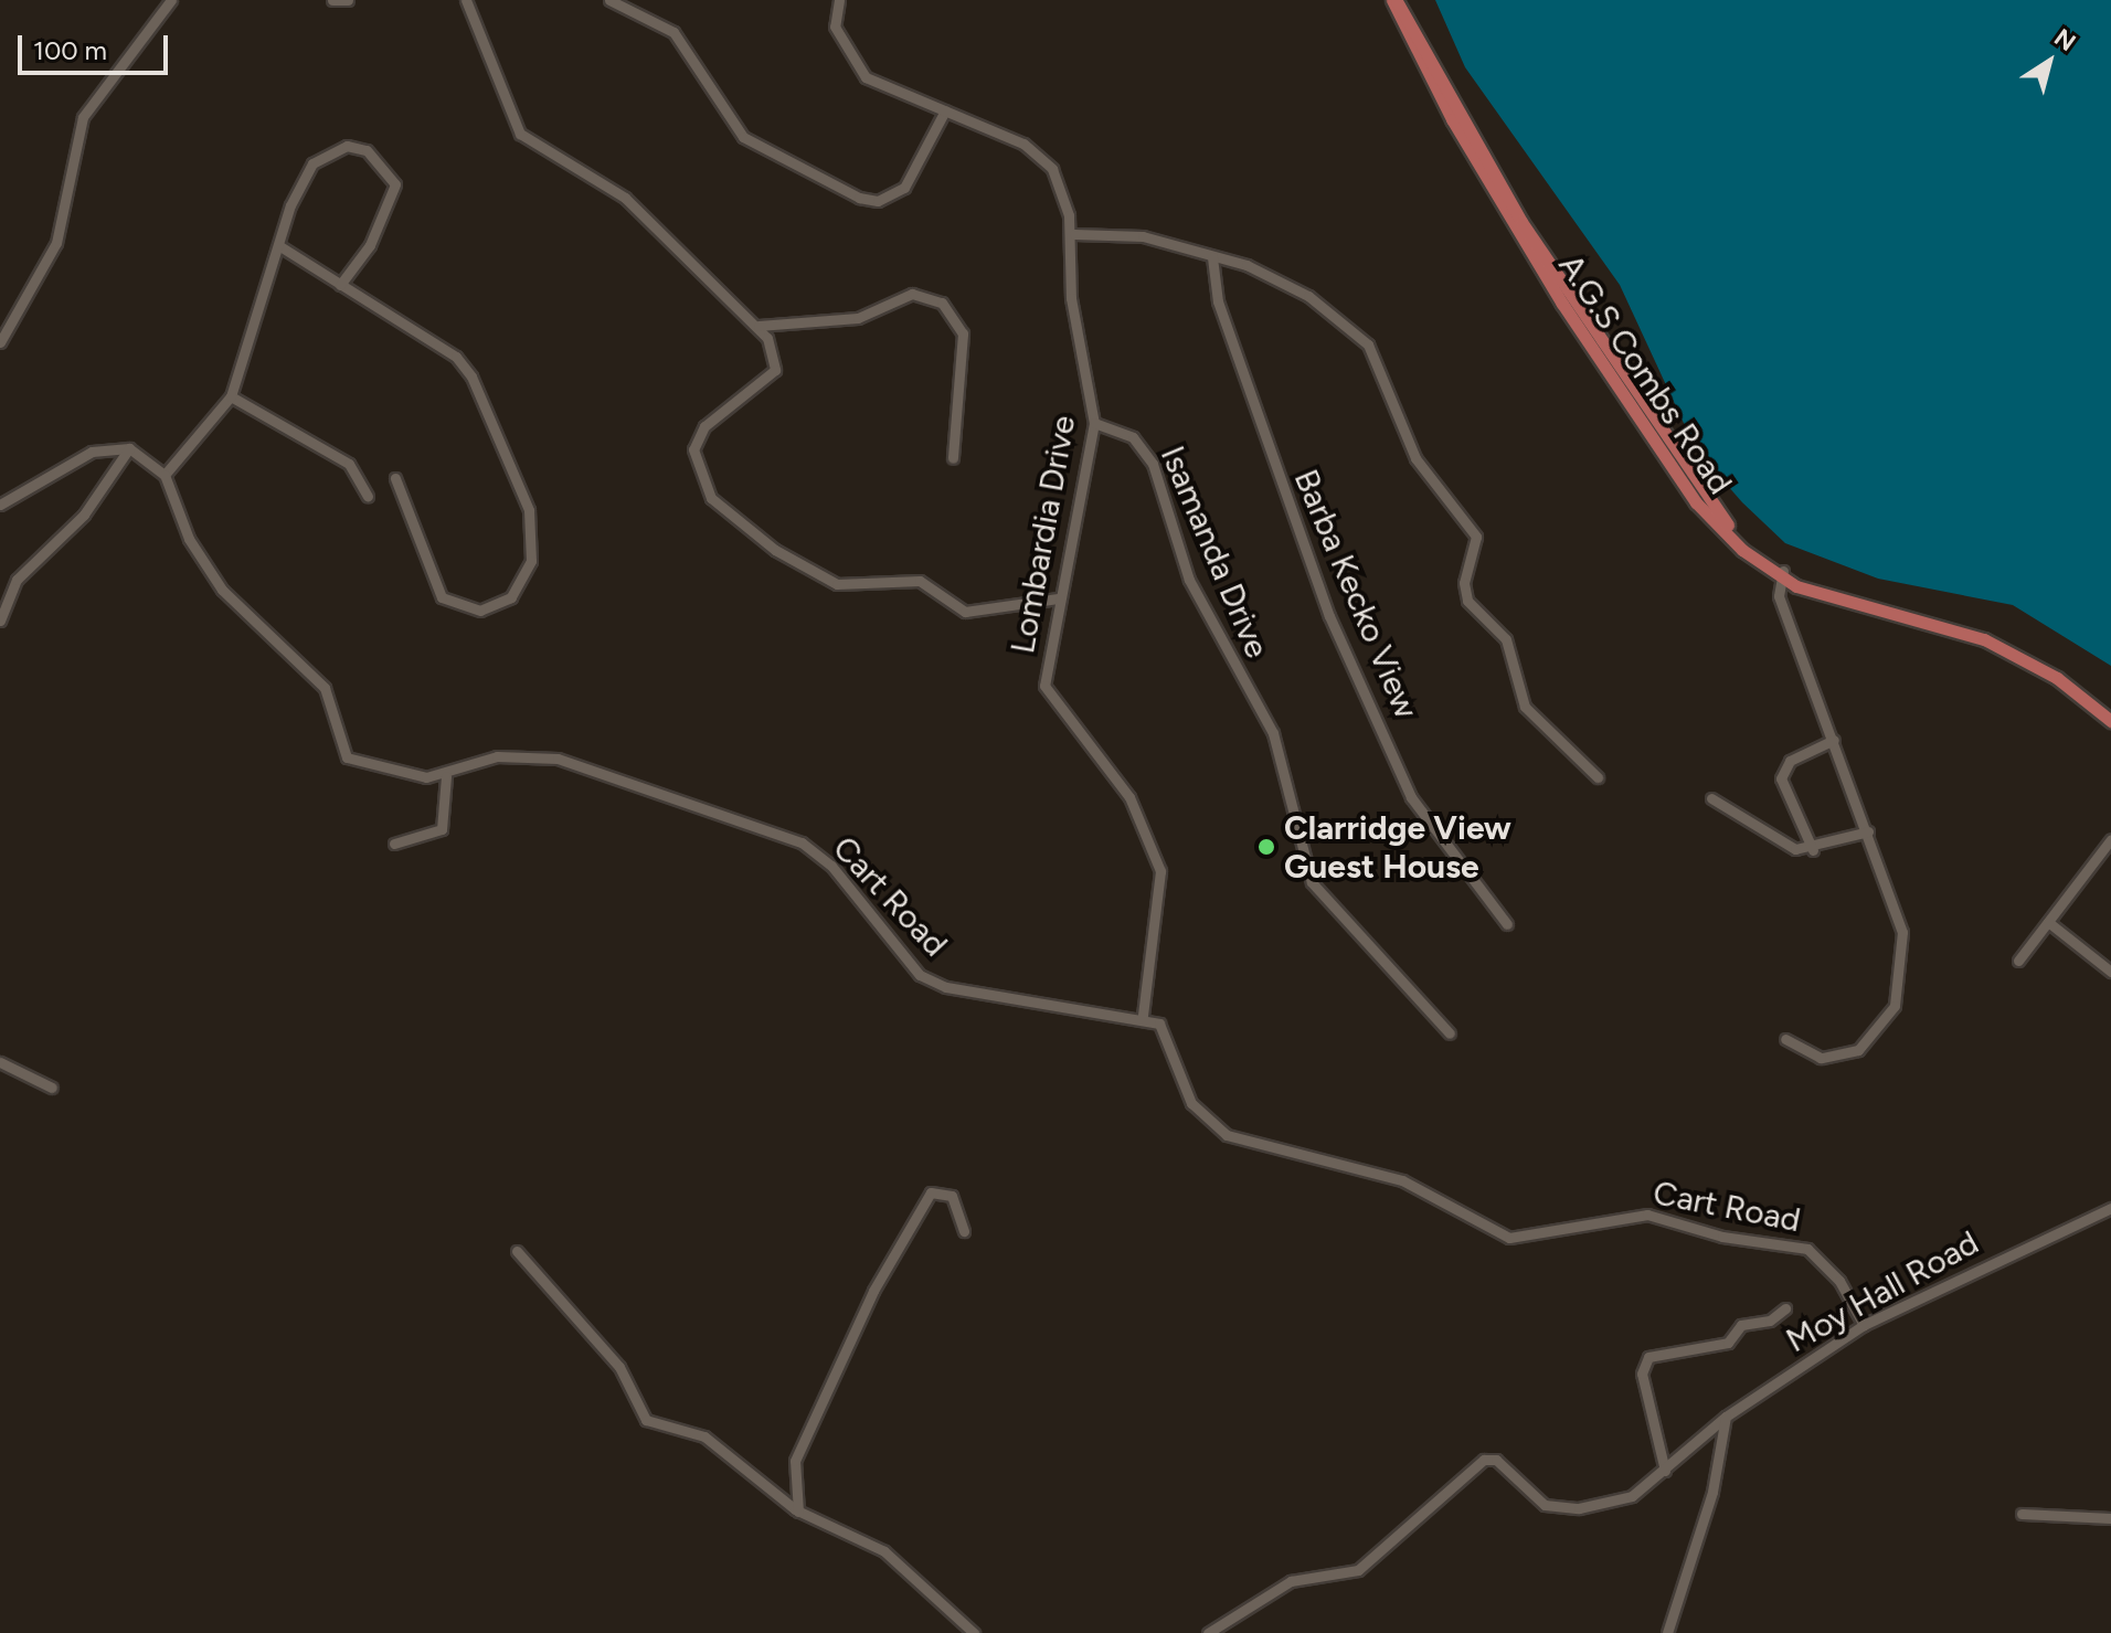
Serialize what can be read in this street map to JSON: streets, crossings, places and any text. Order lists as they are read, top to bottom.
{
  "streets": {
    "main road": ["A.G.S Combs Road"],
    "street": [
      "Lombardia Drive",
      "Isamanda Drive",
      "Barba Kecko View",
      "Cart Road",
      "Moy Hall Road"
    ]
  },
  "crossings": [
    ["Lombardia Drive", "Isamanda Drive"],
    ["Lombardia Drive", "Cart Road"],
    ["Cart Road", "Moy Hall Road"]
  ],
  "places": ["Clarridge View Guest House"],
  "scale_bar": "100 m",
  "north": "top right"
}
